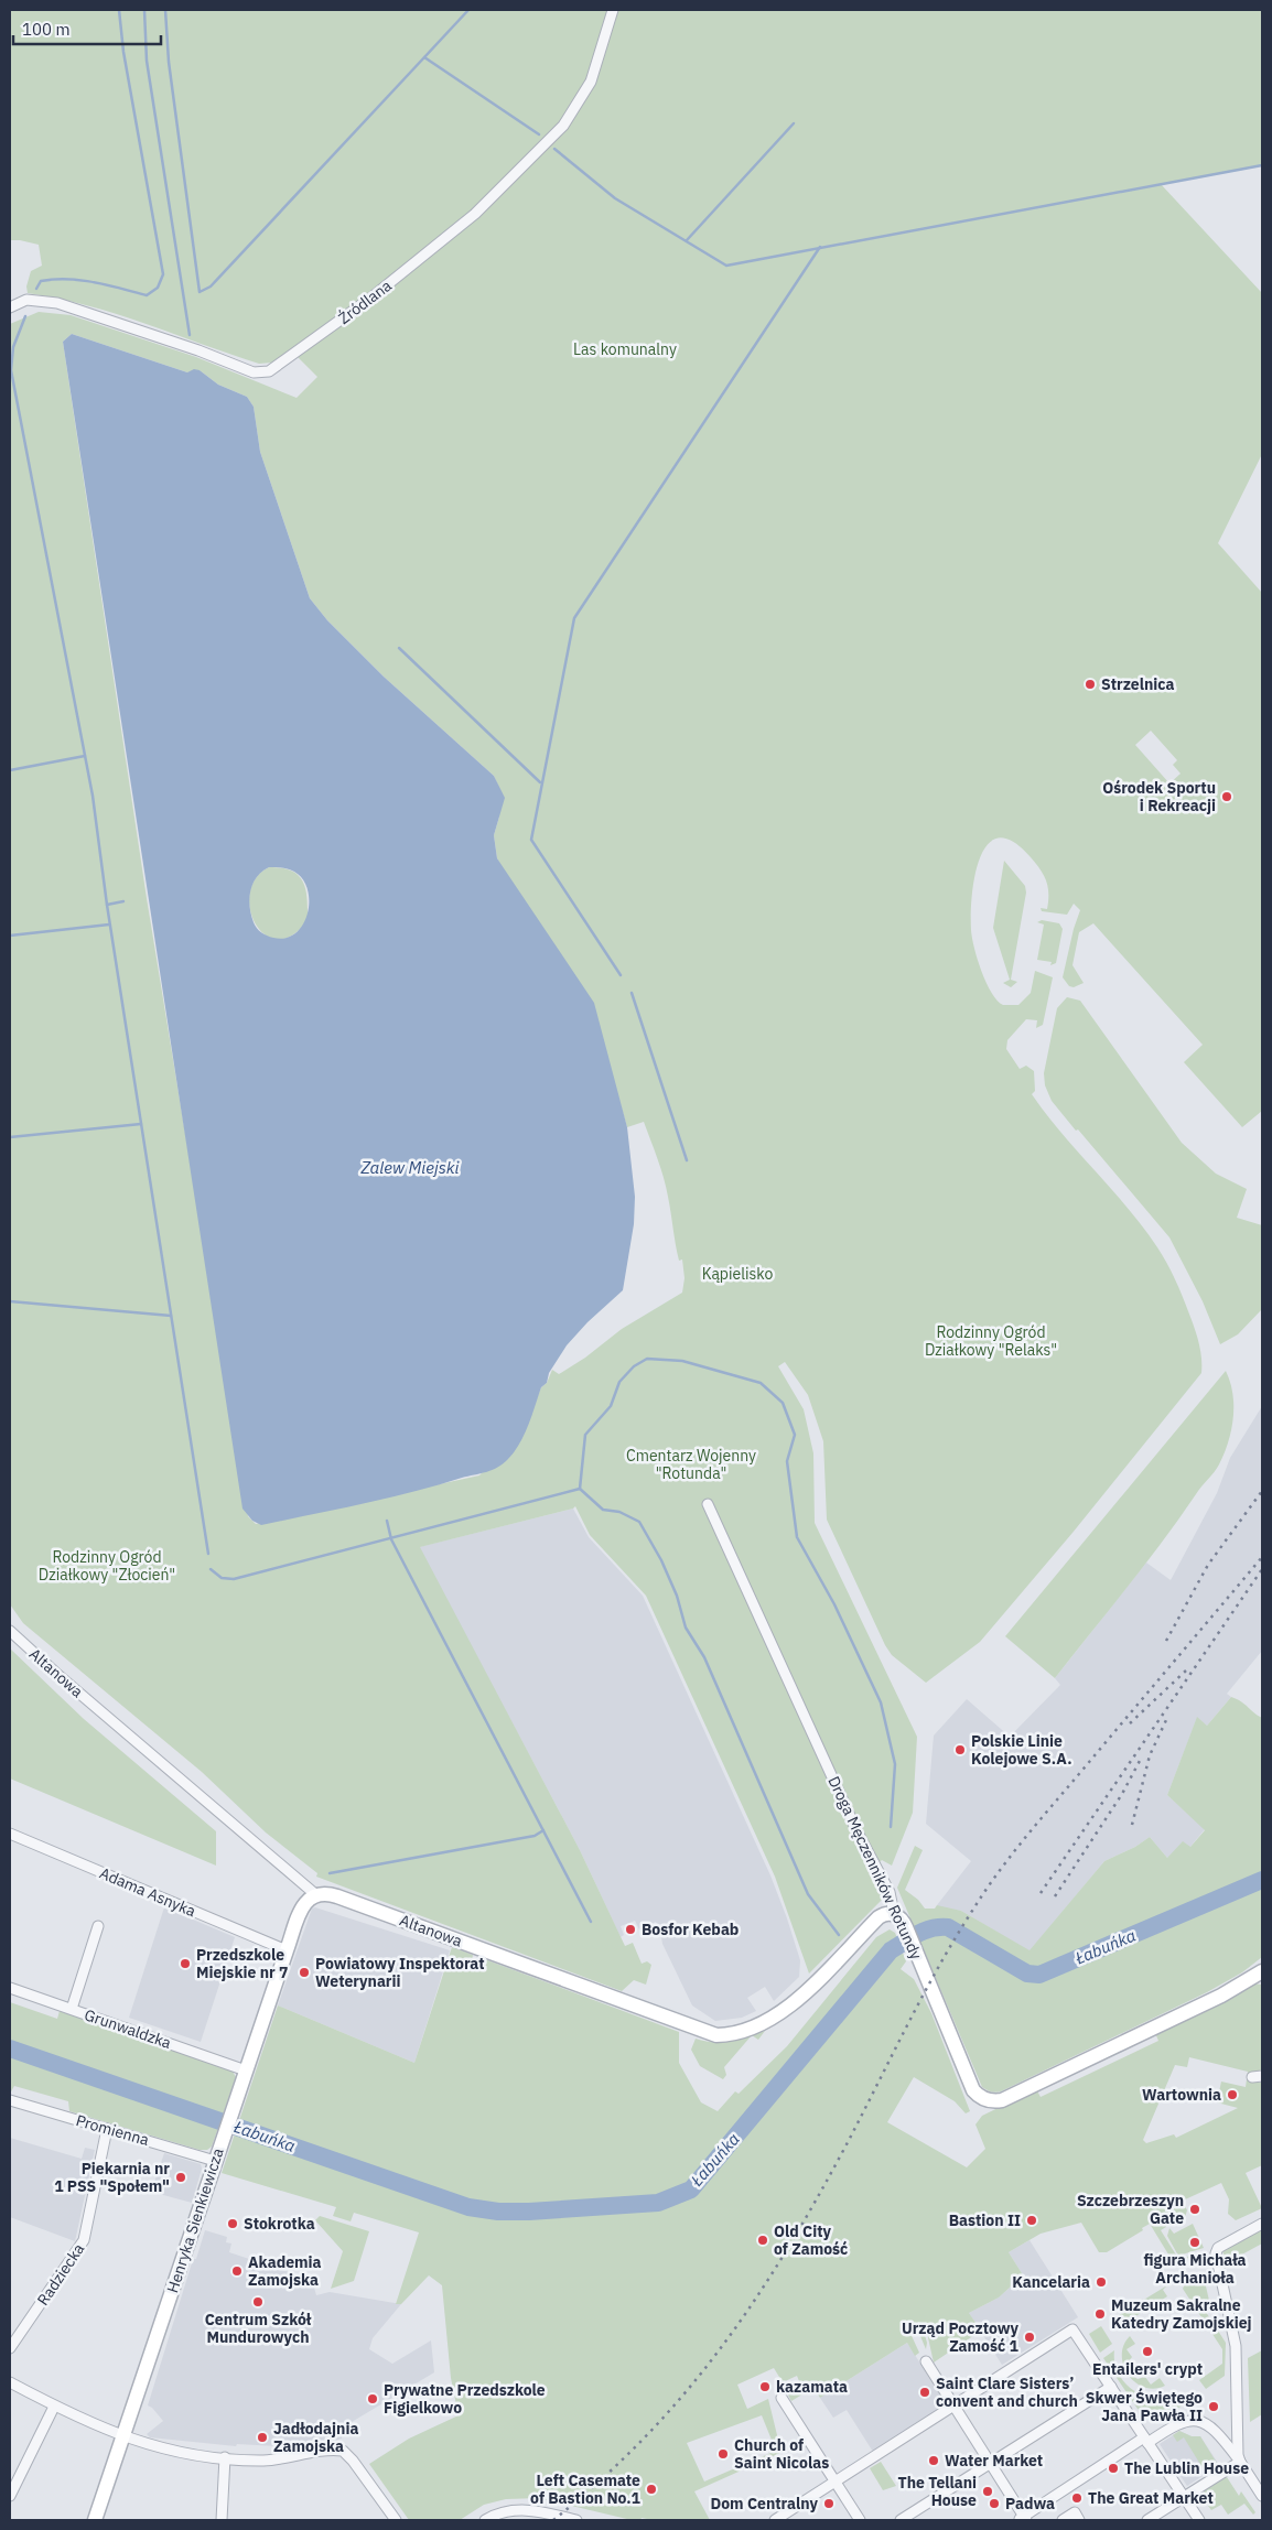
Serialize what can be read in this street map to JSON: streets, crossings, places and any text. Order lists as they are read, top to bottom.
{
  "streets": {
    "street": [
      "Źródlana",
      "Altanowa",
      "Droga Męczenników Rotundy",
      "Adama Asnyka",
      "Grunwaldzka",
      "Promienna",
      "Henryka Sienkiewicza",
      "Radziecka"
    ]
  },
  "crossings": [
    ["Altanowa", "Droga Męczenników Rotundy"],
    ["Altanowa", "Henryka Sienkiewicza"],
    ["Adama Asnyka", "Henryka Sienkiewicza"],
    ["Grunwaldzka", "Henryka Sienkiewicza"],
    ["Promienna", "Henryka Sienkiewicza"],
    ["Promienna", "Radziecka"]
  ],
  "water": ["Zalew Miejski", "Łabuńka"],
  "parks": [
    "Las komunalny",
    "Kąpielisko",
    "Rodzinny Ogród Działkowy \"Relaks\"",
    "Cmentarz Wojenny \"Rotunda\"",
    "Rodzinny Ogród Działkowy \"Złocień\""
  ],
  "places": [
    "Strzelnica",
    "Ośrodek Sportu i Rekreacji",
    "Polskie Linie Kolejowe S.A.",
    "Bosfor Kebab",
    "Przedszkole Miejskie nr 7",
    "Powiatowy Inspektorat Weterynarii",
    "Wartownia",
    "Piekarnia nr 1 PSS \"Społem\"",
    "Szczebrzeszyn Gate",
    "Bastion II",
    "Stokrotka",
    "Old City of Zamość",
    "figura Michała Archanioła",
    "Akademia Zamojska",
    "Kancelaria",
    "Centrum Szkół Mundurowych",
    "Muzeum Sakralne Katedry Zamojskiej",
    "Urząd Pocztowy Zamość 1",
    "Entailers' crypt",
    "kazamata",
    "Saint Clare Sisters’ convent and church",
    "Prywatne Przedszkole Figielkowo",
    "Skwer Świętego Jana Pawła II",
    "Jadłodajnia Zamojska",
    "Church of Saint Nicolas",
    "Water Market",
    "The Lublin House",
    "Left Casemate of Bastion No.1",
    "The Tellani House",
    "The Great Market",
    "Dom Centralny",
    "Padwa"
  ],
  "scale_bar": "100 m"
}
